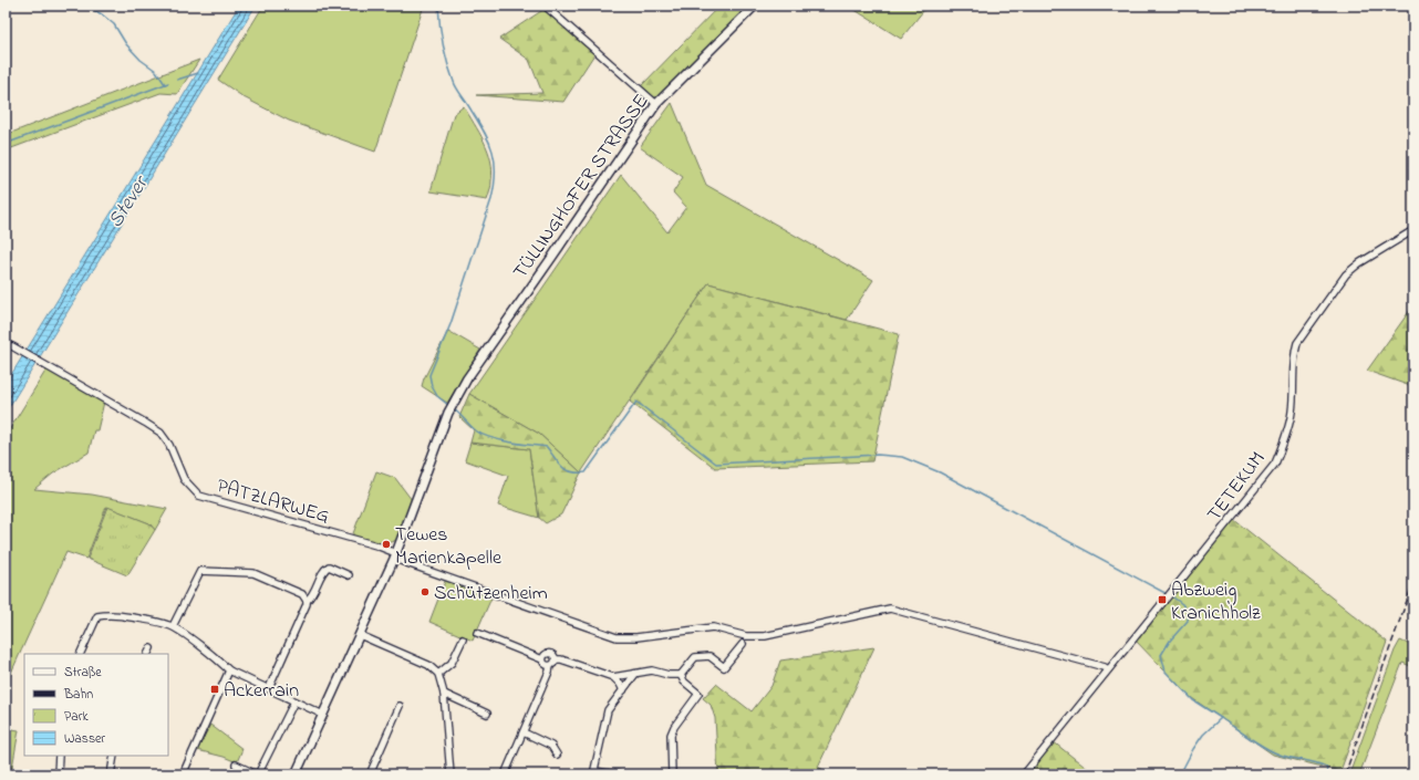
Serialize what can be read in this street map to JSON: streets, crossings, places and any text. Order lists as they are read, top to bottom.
{
  "streets": {
    "main road": ["TÜLLINGHOFER STRASSE"],
    "street": ["TETEKUM", "PATZLARWEG"]
  },
  "crossings": [
    ["TÜLLINGHOFER STRASSE", "PATZLARWEG"]
  ],
  "water": ["Stever"],
  "places": {
    "other": ["Tewes Marienkapelle", "Schützenheim"],
    "transit": ["Abzweig Kranichholz", "Ackerrain"]
  },
  "legend": [
    "Straße",
    "Bahn",
    "Park",
    "Wasser"
  ]
}
